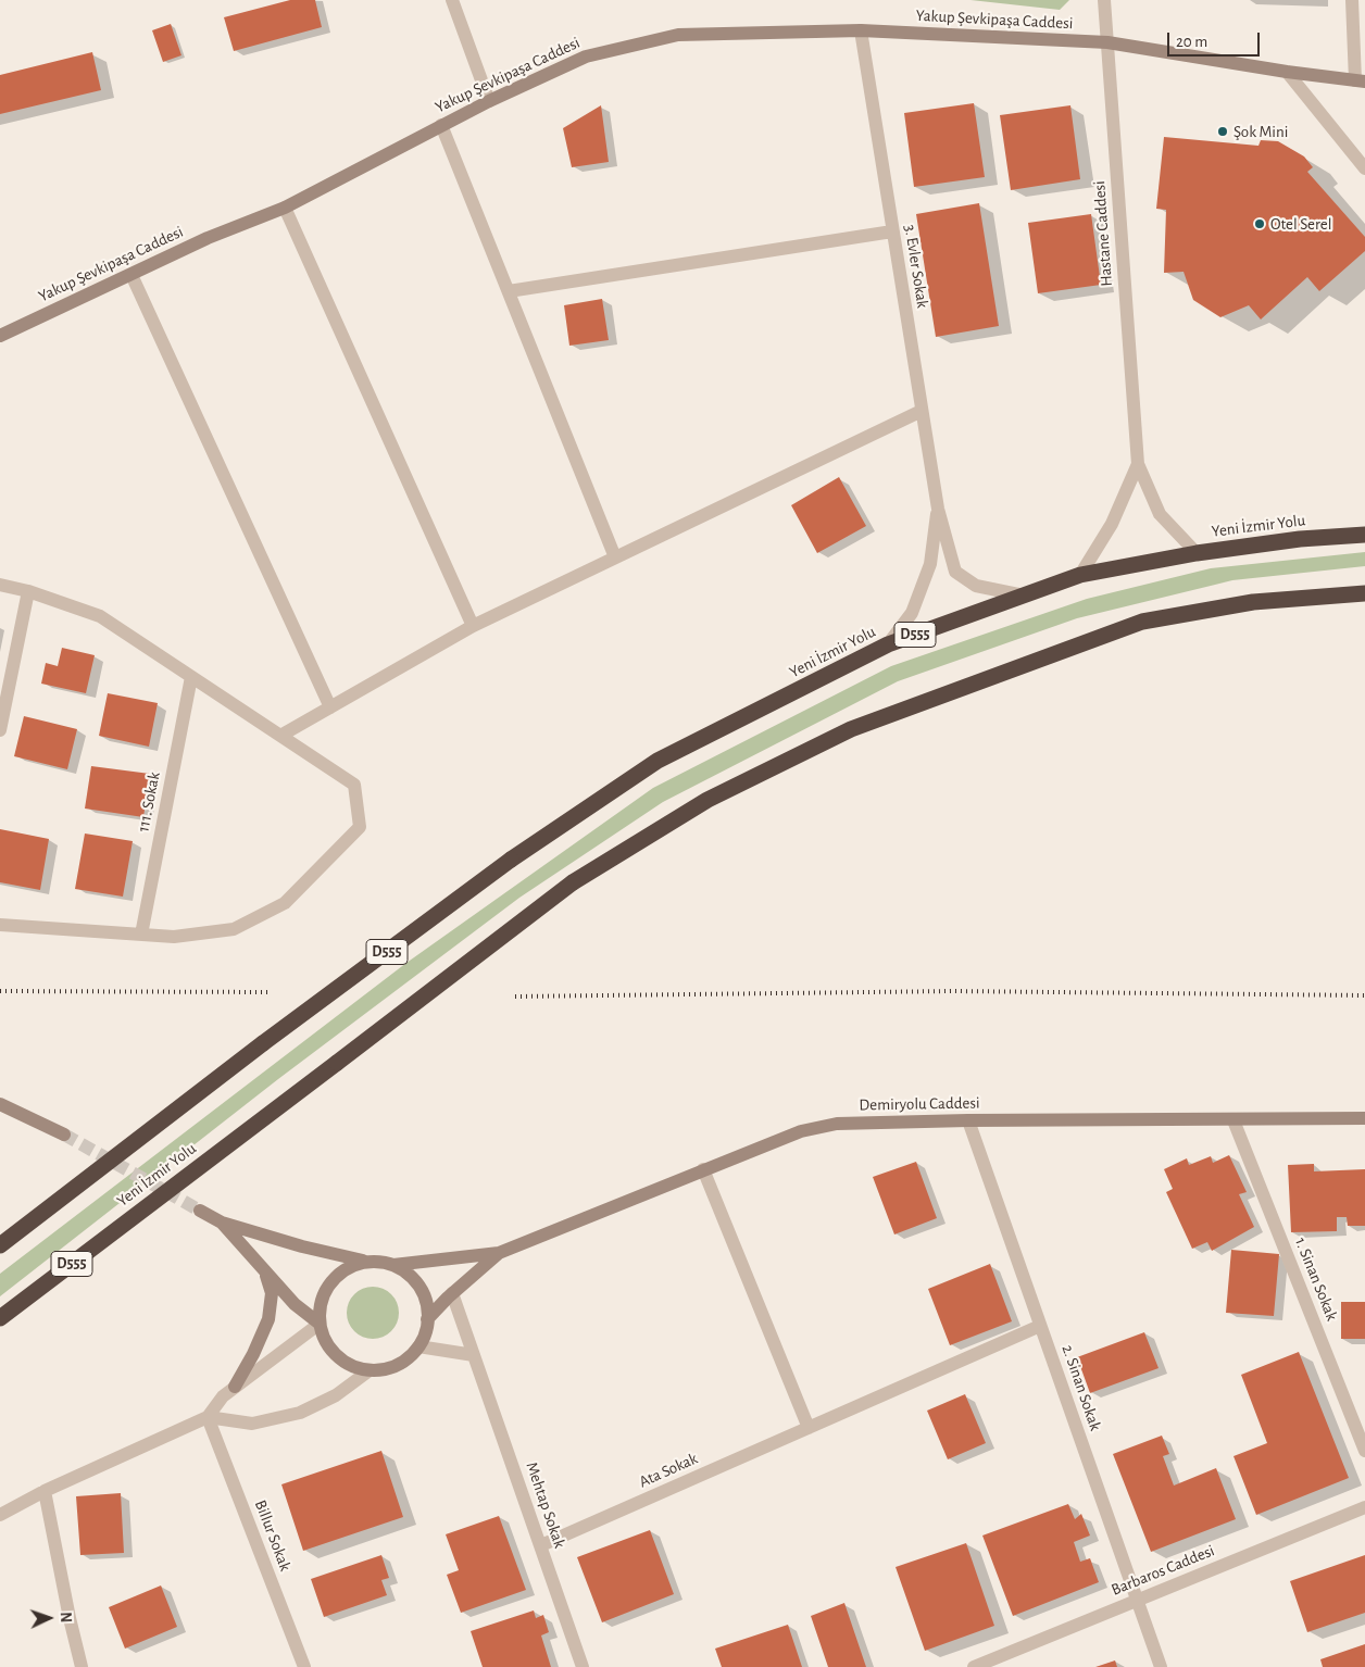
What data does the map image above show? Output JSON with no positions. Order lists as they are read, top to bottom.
{
  "streets": {
    "highway": ["Yeni İzmir Yolu", "D555"],
    "main road": ["Yakup Şevkipaşa Caddesi", "Demiryolu Caddesi"],
    "street": [
      "Hastane Caddesi",
      "3. Evler Sokak",
      "111. Sokak",
      "1. Sinan Sokak",
      "2. Sinan Sokak",
      "Ata Sokak",
      "Mehtap Sokak",
      "Billur Sokak",
      "Barbaros Caddesi"
    ]
  },
  "crossings": [
    ["Yakup Şevkipaşa Caddesi", "Hastane Caddesi"],
    ["Yakup Şevkipaşa Caddesi", "3. Evler Sokak"],
    ["Demiryolu Caddesi", "1. Sinan Sokak"],
    ["Demiryolu Caddesi", "2. Sinan Sokak"],
    ["2. Sinan Sokak", "Ata Sokak"],
    ["2. Sinan Sokak", "Barbaros Caddesi"],
    ["Ata Sokak", "Mehtap Sokak"]
  ],
  "places": ["Şok Mini", "Otel Serel"],
  "scale_bar": "20 m",
  "north": "right"
}
